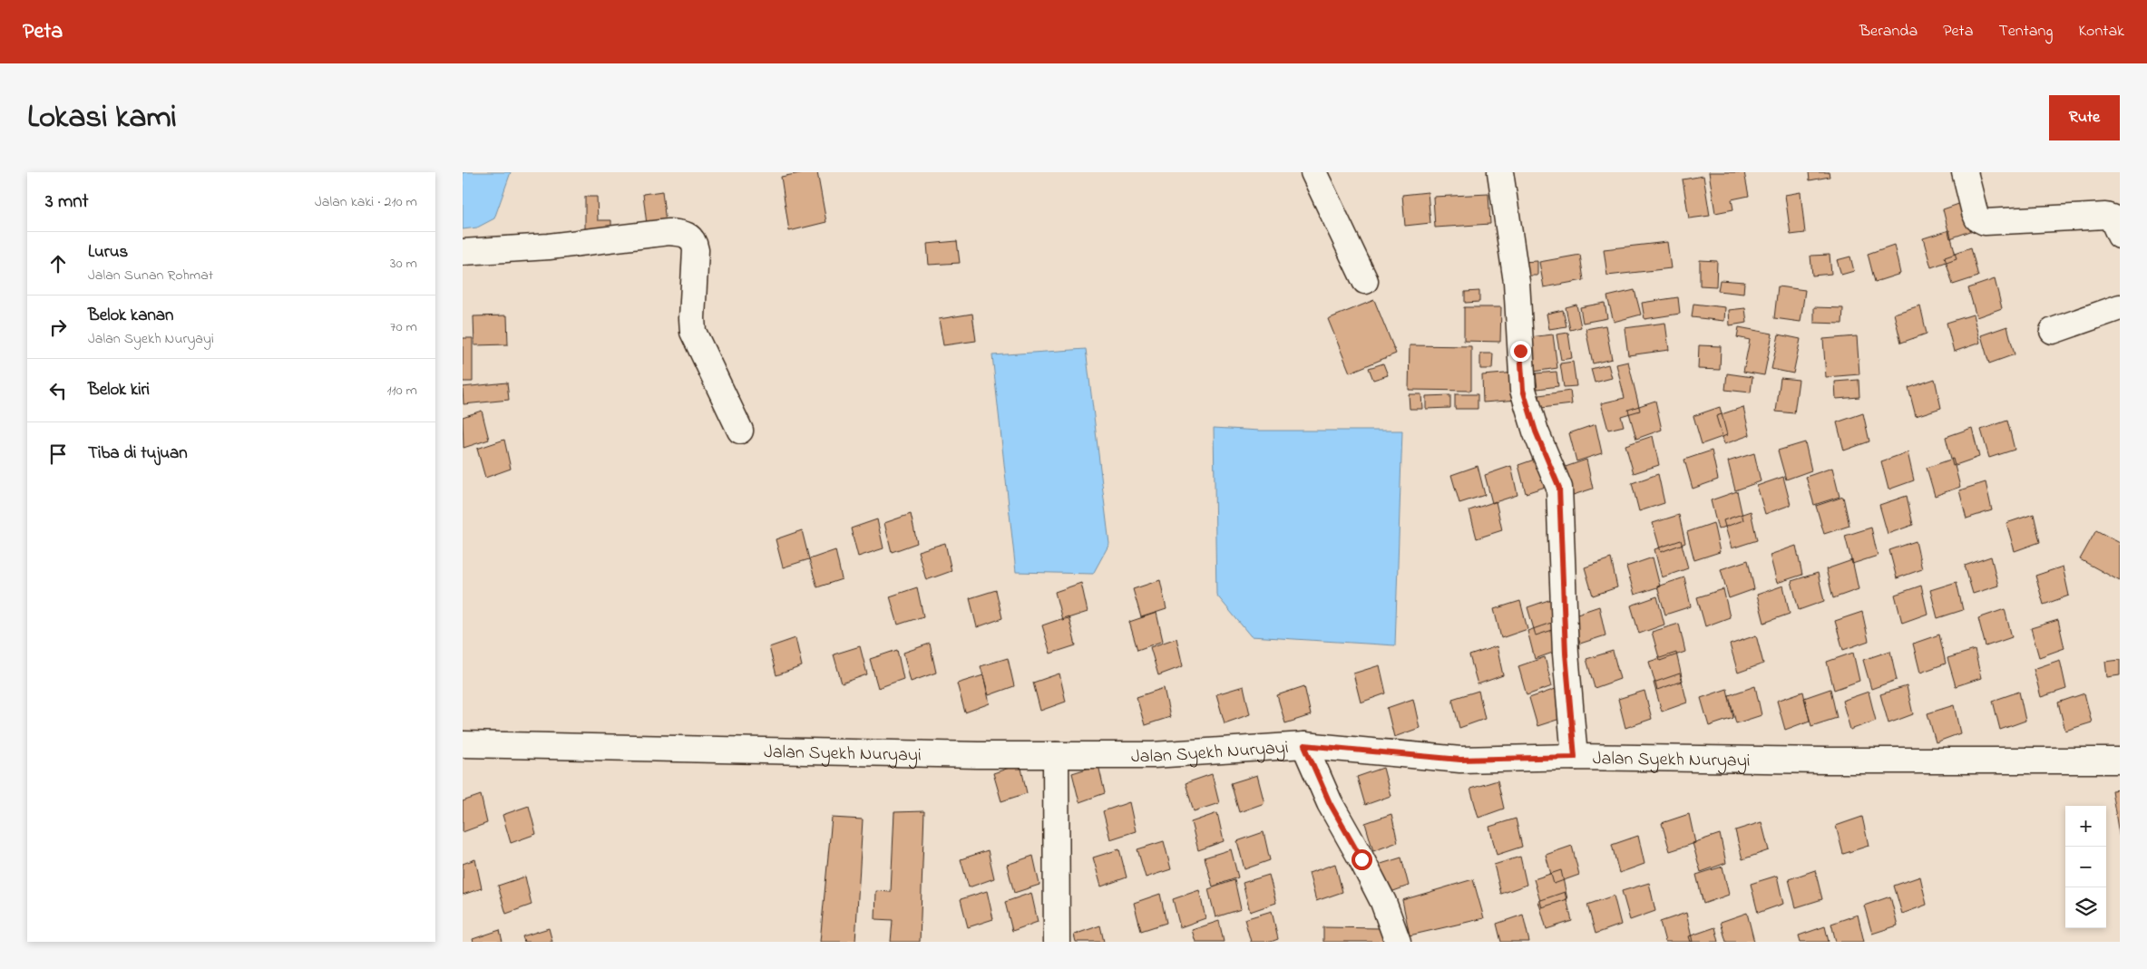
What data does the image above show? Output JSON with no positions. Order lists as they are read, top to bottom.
{
  "streets": {
    "street": ["Jalan Syekh Nuryayi"]
  },
  "page": {
    "header": "Peta",
    "nav": [
      "Beranda",
      "Peta",
      "Tentang",
      "Kontak"
    ],
    "title": "Lokasi kami",
    "buttons": "Rute",
    "heading": ["3 mnt", "Jalan kaki · 210 m"],
    "list": [
      ["Lurus", "Jalan Sunan Rohmat", "30 m"],
      ["Belok kanan", "Jalan Syekh Nuryayi", "70 m"],
      ["Belok kiri", "110 m"],
      "Tiba di tujuan"
    ],
    "map_buttons": ["+", "−"]
  }
}
